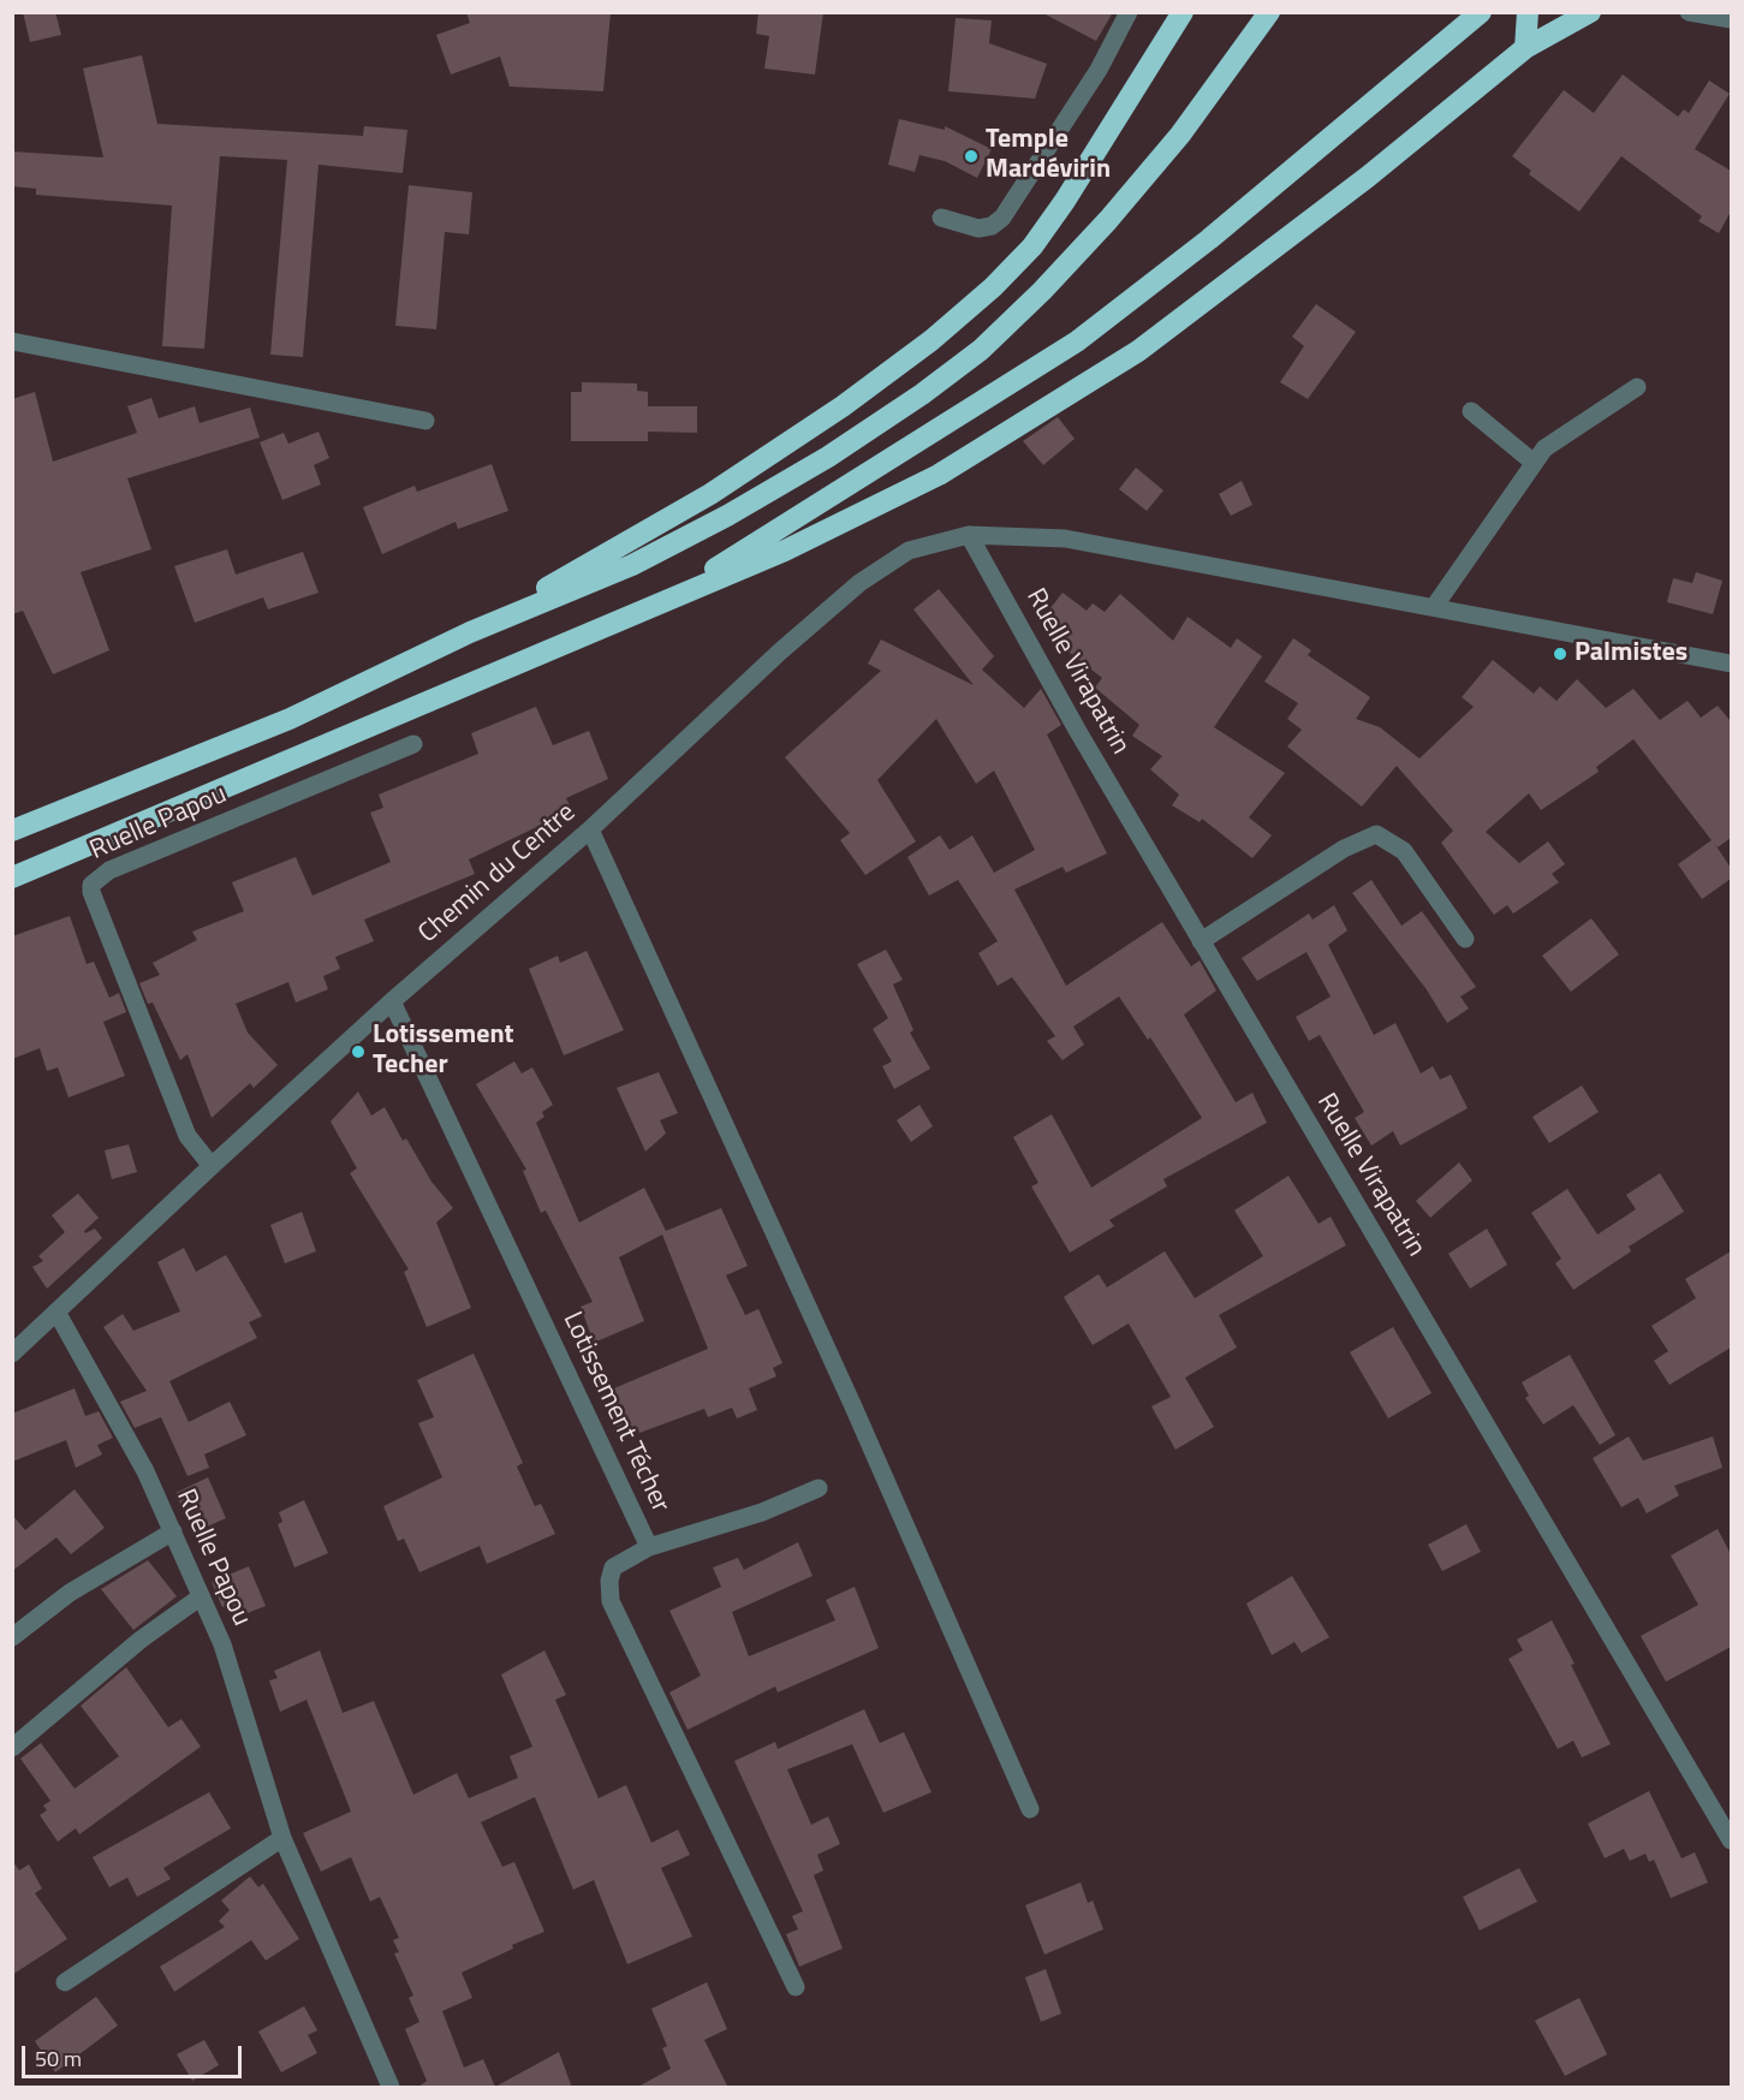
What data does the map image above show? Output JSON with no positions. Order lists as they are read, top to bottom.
{
  "streets": {
    "street": [
      "Ruelle Virapatrin",
      "Ruelle Papou",
      "Chemin du Centre",
      "Lotissement Técher"
    ]
  },
  "crossings": [
    ["Ruelle Virapatrin", "Chemin du Centre"],
    ["Ruelle Papou", "Chemin du Centre"],
    ["Chemin du Centre", "Lotissement Técher"]
  ],
  "places": ["Temple Mardévirin", "Palmistes", "Lotissement Techer"],
  "scale_bar": "50 m"
}
